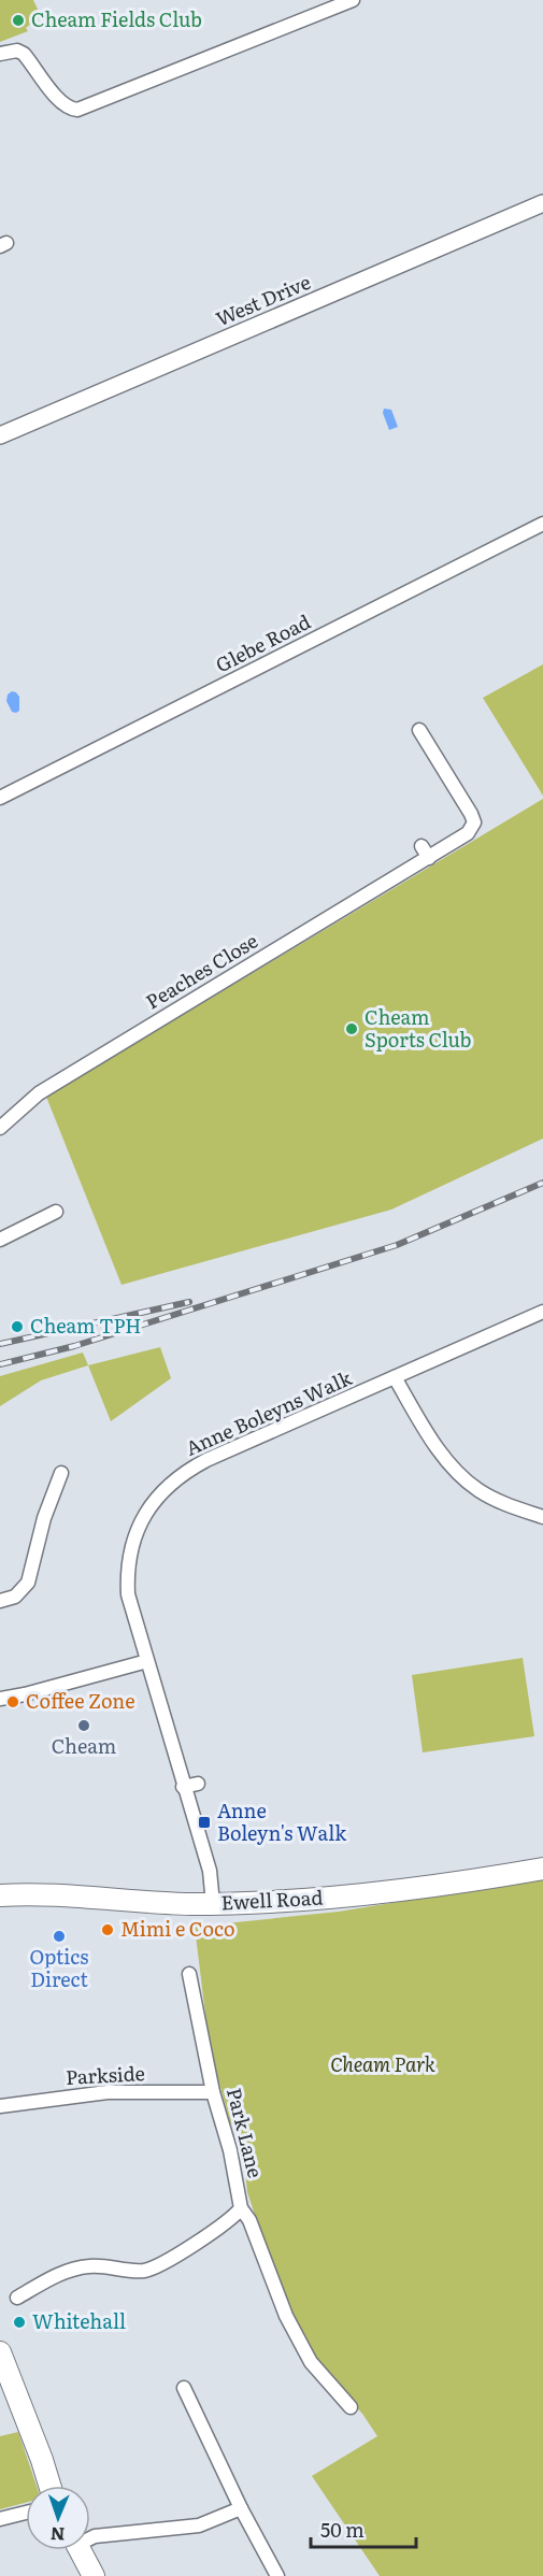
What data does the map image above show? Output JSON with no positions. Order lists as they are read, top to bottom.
{
  "streets": {
    "main road": ["Ewell Road"],
    "street": [
      "West Drive",
      "Glebe Road",
      "Peaches Close",
      "Anne Boleyns Walk",
      "Parkside",
      "Park Lane"
    ]
  },
  "crossings": [
    ["Anne Boleyns Walk", "Ewell Road"],
    ["Parkside", "Park Lane"]
  ],
  "parks": ["Cheam Park"],
  "places": {
    "other": [
      "Cheam Fields Club",
      "Cheam Sports Club",
      "Cheam TPH",
      "Coffee Zone",
      "Cheam",
      "Mimi e Coco",
      "Optics Direct",
      "Whitehall"
    ],
    "transit": ["Anne Boleyn's Walk"]
  },
  "scale_bar": "50 m",
  "north": "bottom"
}
